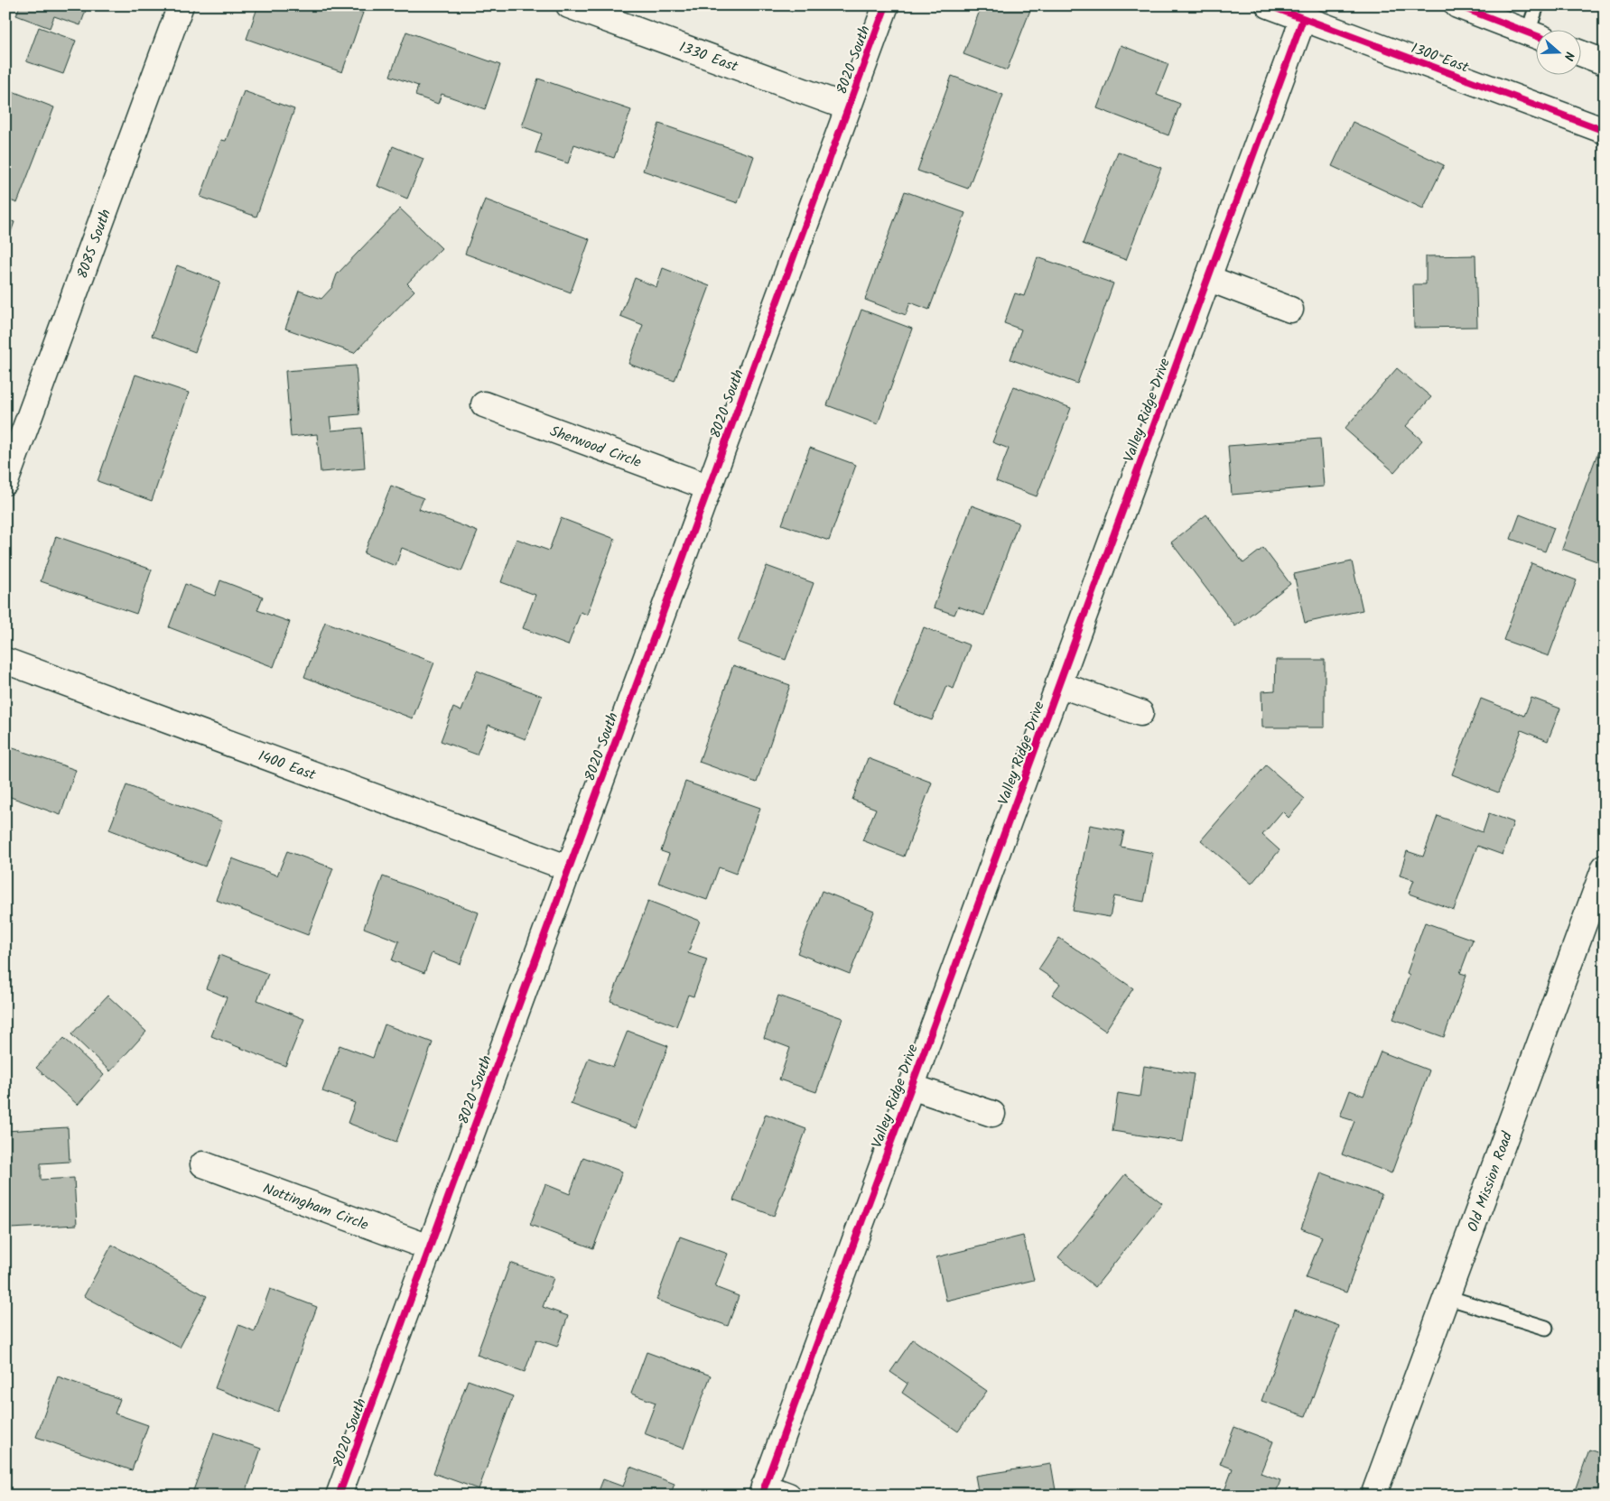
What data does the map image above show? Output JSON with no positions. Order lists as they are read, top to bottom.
{
  "streets": {
    "street": [
      "1330 East",
      "1300 East",
      "8020 South",
      "8085 South",
      "Valley Ridge Drive",
      "Sherwood Circle",
      "1400 East",
      "Old Mission Road",
      "Nottingham Circle"
    ]
  },
  "crossings": [
    ["1330 East", "8020 South"],
    ["1300 East", "Valley Ridge Drive"],
    ["8020 South", "Sherwood Circle"],
    ["8020 South", "1400 East"],
    ["8020 South", "Nottingham Circle"]
  ],
  "north": "right"
}
